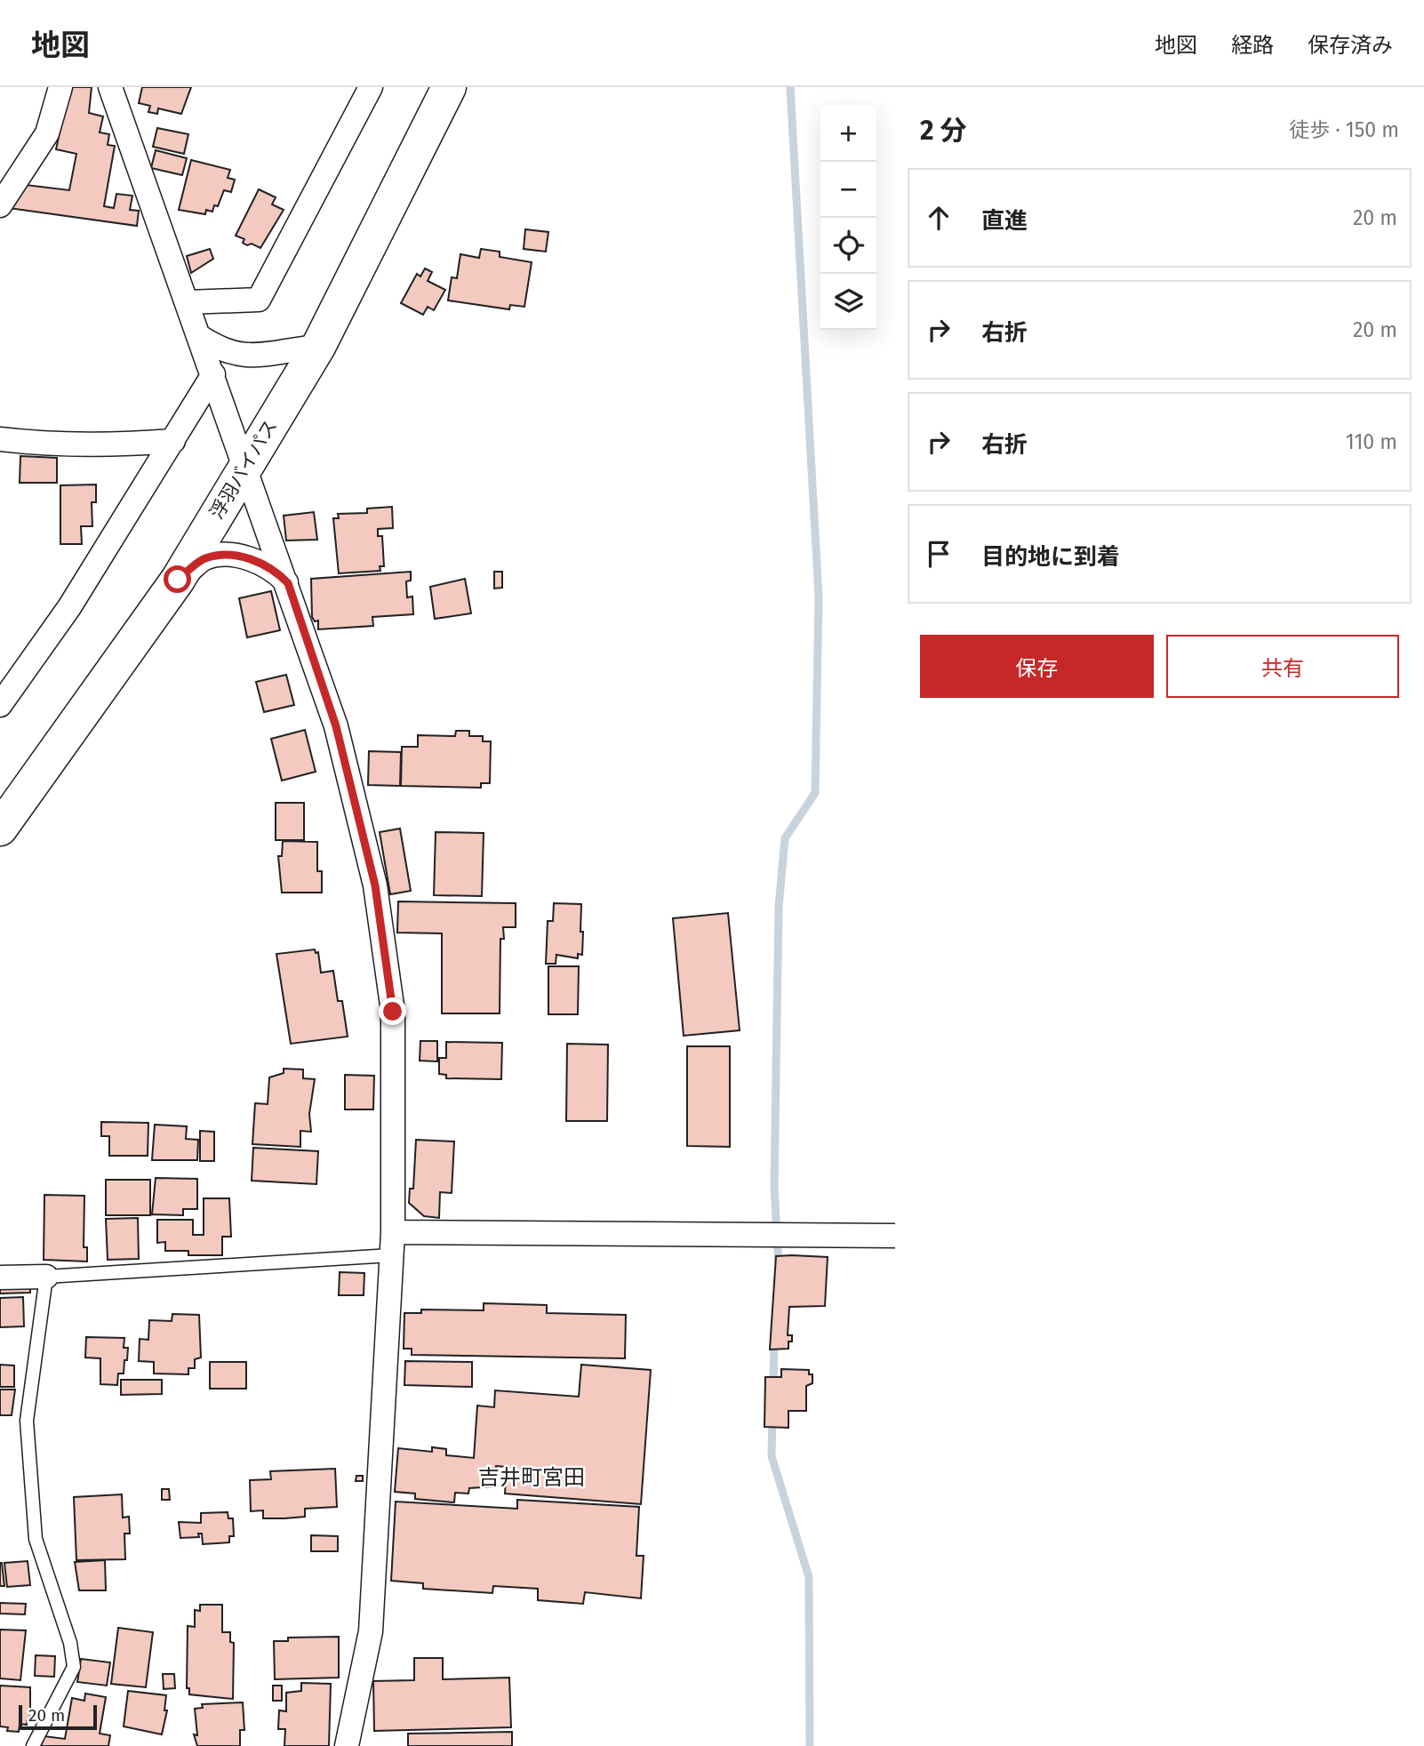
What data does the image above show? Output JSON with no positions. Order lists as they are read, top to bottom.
{
  "streets": {
    "highway": ["浮羽バイパス"]
  },
  "districts": ["吉井町宮田"],
  "scale_bar": "20 m",
  "page": {
    "header": "地図",
    "nav": ["地図", "経路", "保存済み"],
    "heading": ["2 分", "徒歩 · 150 m"],
    "map_buttons": ["+", "−"],
    "list": [
      ["直進", "20 m"],
      ["右折", "20 m"],
      ["右折", "110 m"],
      "目的地に到着"
    ],
    "buttons": ["保存", "共有"],
    "scale": "20 m"
  }
}
